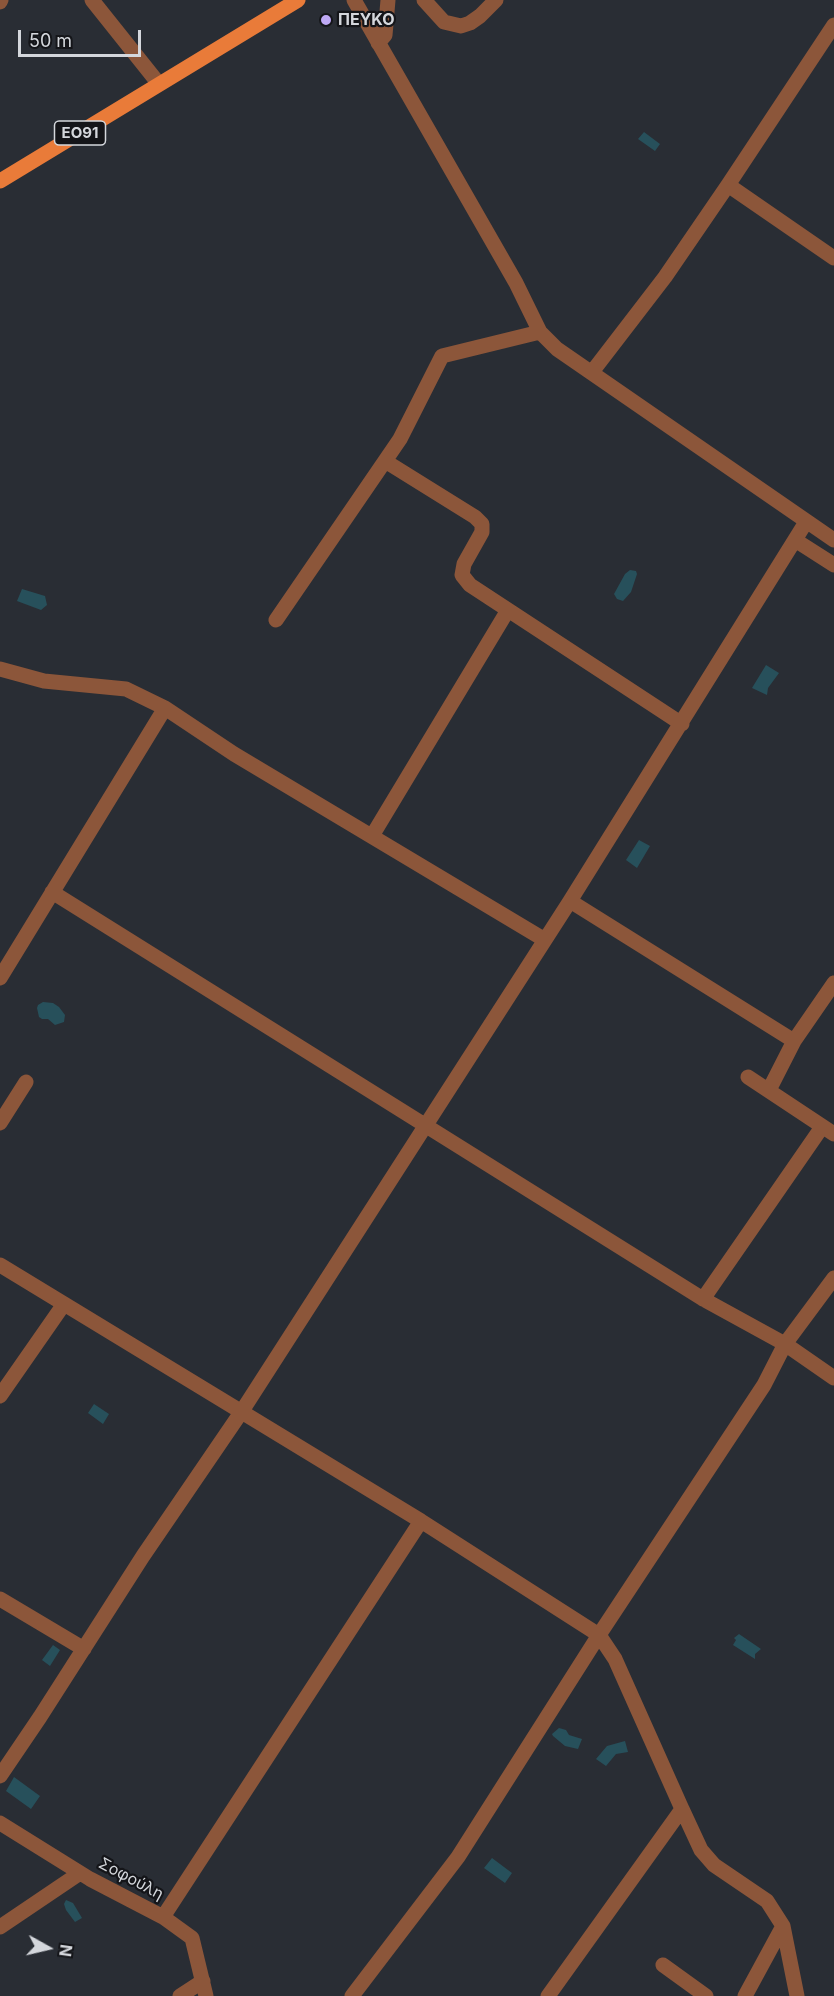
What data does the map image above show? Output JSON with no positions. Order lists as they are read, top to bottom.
{
  "streets": {
    "main road": ["ΕΟ91"],
    "street": ["Σοφούλη"]
  },
  "places": ["ΠΕΥΚΟ"],
  "scale_bar": "50 m",
  "north": "right"
}
